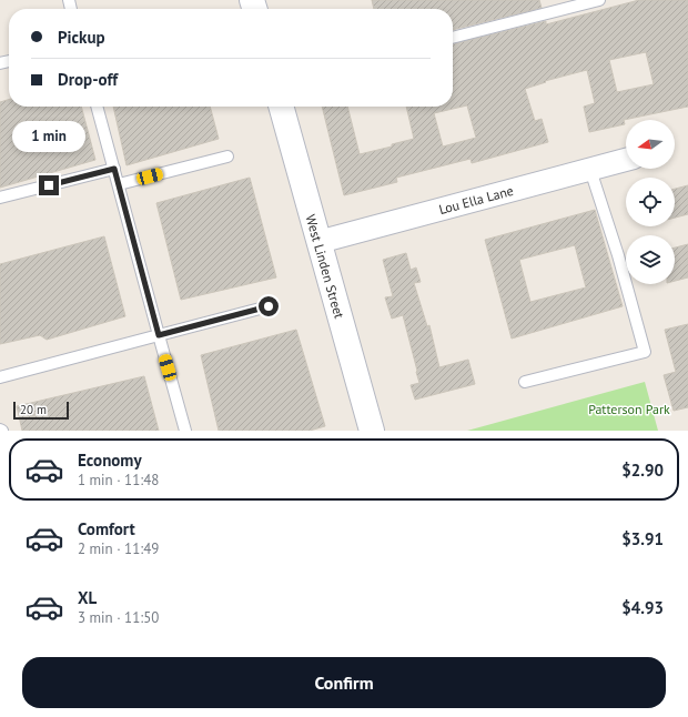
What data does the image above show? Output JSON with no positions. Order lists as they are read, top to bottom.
{
  "streets": {
    "street": ["Lou Ella Lane", "West Linden Street"]
  },
  "crossings": [
    ["Lou Ella Lane", "West Linden Street"]
  ],
  "parks": ["Patterson Park"],
  "scale_bar": "20 m",
  "north": "left",
  "page": {
    "banner": ["Pickup", "Drop-off"],
    "bubble": "1 min",
    "scale": "20 m",
    "list": [
      {
        "name": "Economy",
        "note": "1 min · 11:48",
        "value": "$2.90"
      },
      {
        "name": "Comfort",
        "note": "2 min · 11:49",
        "value": "$3.91"
      },
      {
        "name": "XL",
        "note": "3 min · 11:50",
        "value": "$4.93"
      }
    ],
    "buttons": "Confirm"
  }
}
